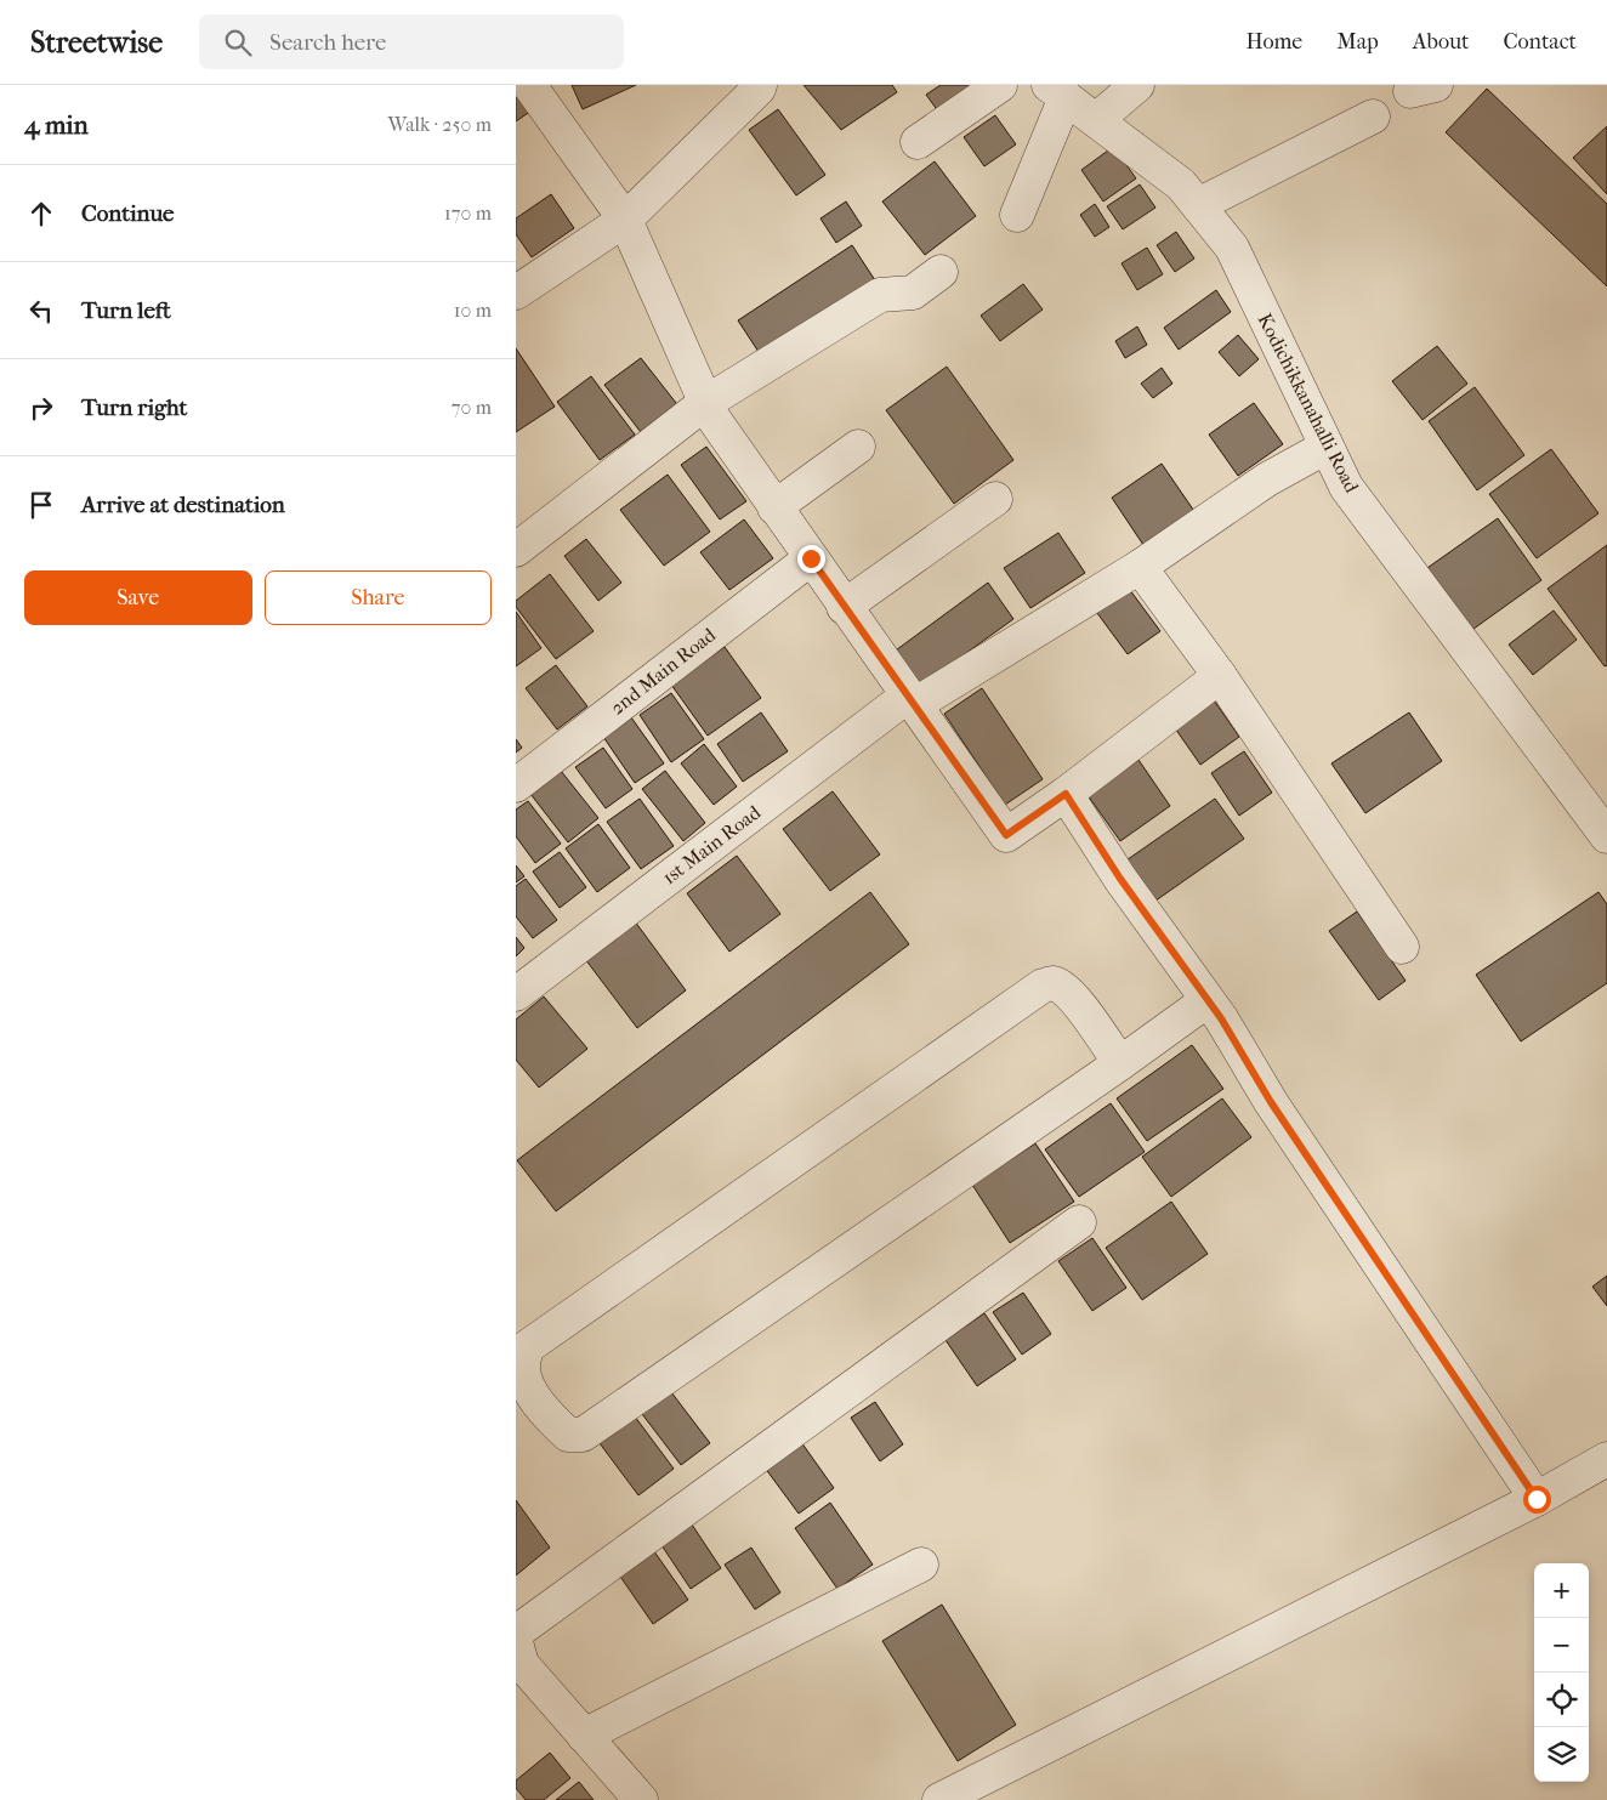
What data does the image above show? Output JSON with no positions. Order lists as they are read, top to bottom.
{
  "streets": {
    "street": ["Kodichikkanahalli Road", "2nd Main Road", "1st Main Road"]
  },
  "crossings": [
    ["Kodichikkanahalli Road", "1st Main Road"]
  ],
  "page": {
    "header": "Streetwise",
    "search": "Search here",
    "nav": [
      "Home",
      "Map",
      "About",
      "Contact"
    ],
    "heading": ["4 min", "Walk · 250 m"],
    "list": [
      ["Continue", "170 m"],
      ["Turn left", "10 m"],
      ["Turn right", "70 m"],
      "Arrive at destination"
    ],
    "buttons": ["Save", "Share"],
    "map_buttons": ["+", "−"]
  }
}
